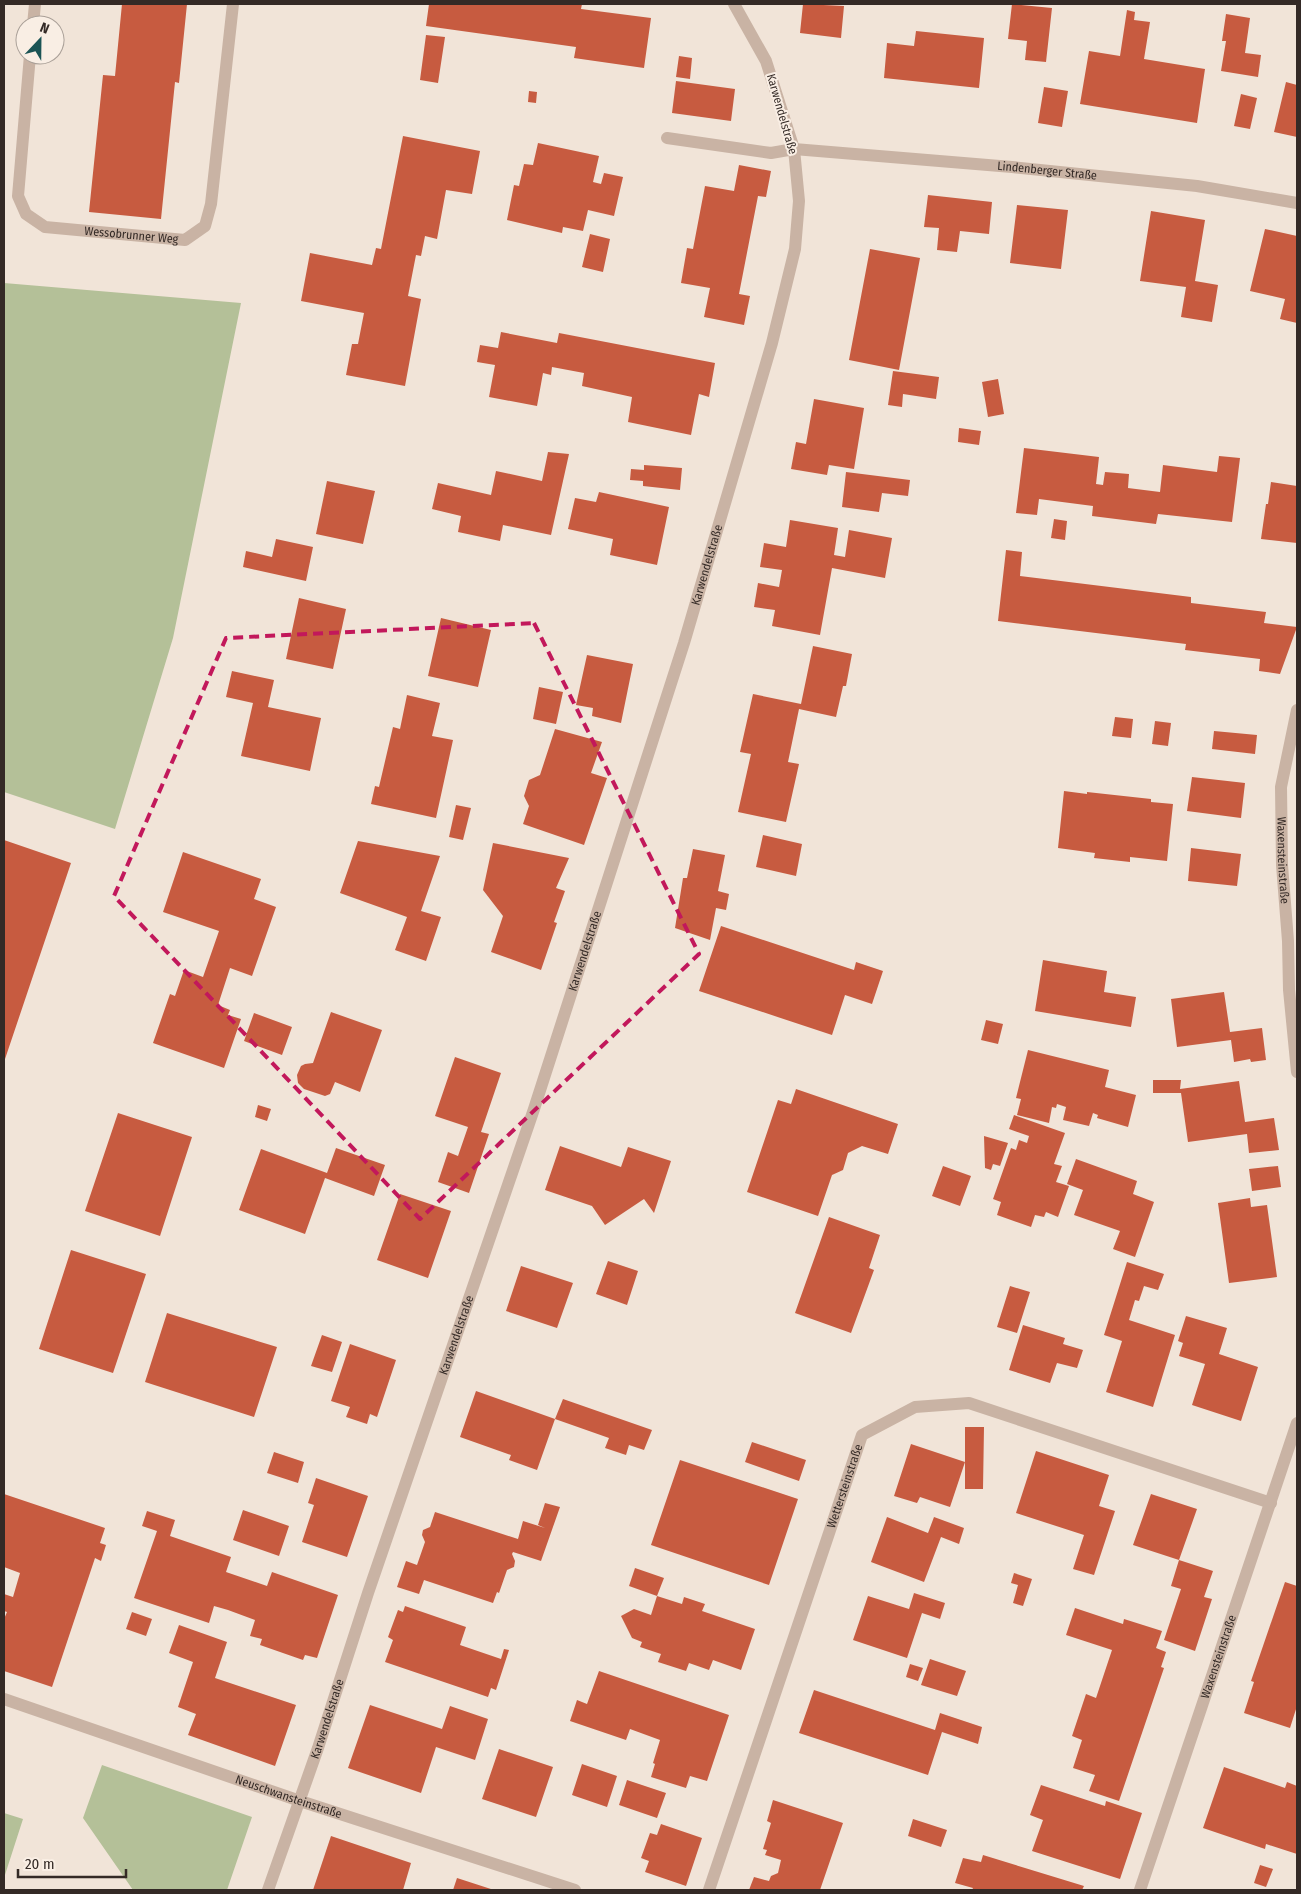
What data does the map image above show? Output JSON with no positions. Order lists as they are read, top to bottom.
{
  "streets": {
    "street": [
      "Karwendelstraße",
      "Lindenberger Straße",
      "Wessobrunner Weg",
      "Waxensteinstraße",
      "Wettersteinstraße",
      "Neuschwansteinstraße"
    ]
  },
  "crossings": [
    ["Karwendelstraße", "Lindenberger Straße"],
    ["Karwendelstraße", "Neuschwansteinstraße"],
    ["Waxensteinstraße", "Wettersteinstraße"]
  ],
  "scale_bar": "20 m",
  "north": "top"
}
